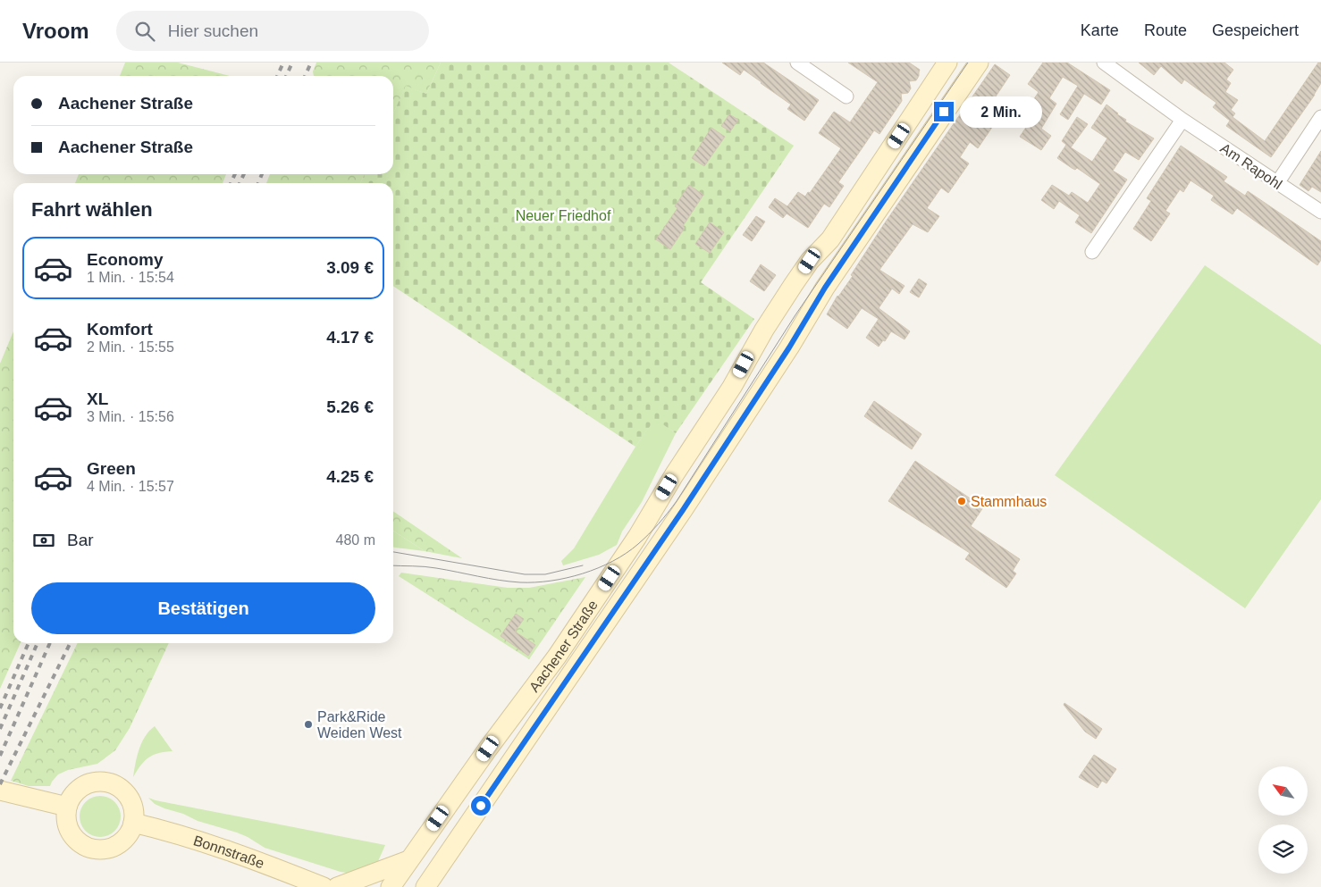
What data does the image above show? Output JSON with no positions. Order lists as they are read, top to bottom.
{
  "streets": {
    "main road": ["Aachener Straße", "Bonnstraße"],
    "street": ["Am Rapohl"]
  },
  "parks": ["Neuer Friedhof"],
  "places": ["Stammhaus", "Park&Ride Weiden West"],
  "north": "top left",
  "page": {
    "header": "Vroom",
    "search": "Hier suchen",
    "nav": ["Karte", "Route", "Gespeichert"],
    "banner": ["Aachener Straße", "Aachener Straße"],
    "bubble": "2 Min.",
    "heading": "Fahrt wählen",
    "list": [
      {
        "name": "Economy",
        "note": "1 Min. · 15:54",
        "value": "3.09 €"
      },
      {
        "name": "Komfort",
        "note": "2 Min. · 15:55",
        "value": "4.17 €"
      },
      {
        "name": "XL",
        "note": "3 Min. · 15:56",
        "value": "5.26 €"
      },
      {
        "name": "Green",
        "note": "4 Min. · 15:57",
        "value": "4.25 €"
      }
    ],
    "pay": ["Bar", "480 m"],
    "buttons": "Bestätigen"
  }
}
